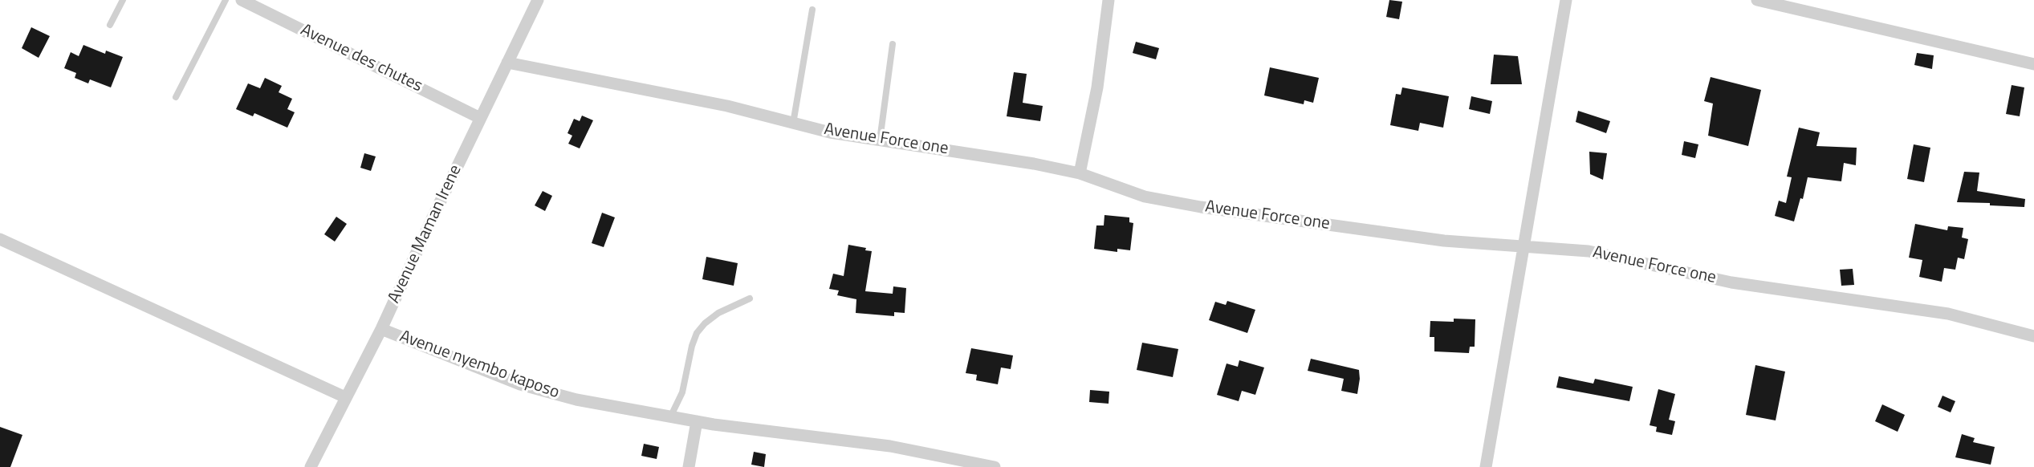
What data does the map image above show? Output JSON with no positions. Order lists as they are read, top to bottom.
{
  "streets": {
    "street": [
      "Avenue des chutes",
      "Avenue Force one",
      "Avenue Maman Irene",
      "Avenue nyembo kaposo"
    ]
  },
  "crossings": [
    ["Avenue des chutes", "Avenue Maman Irene"],
    ["Avenue Force one", "Avenue Maman Irene"],
    ["Avenue Maman Irene", "Avenue nyembo kaposo"]
  ]
}
